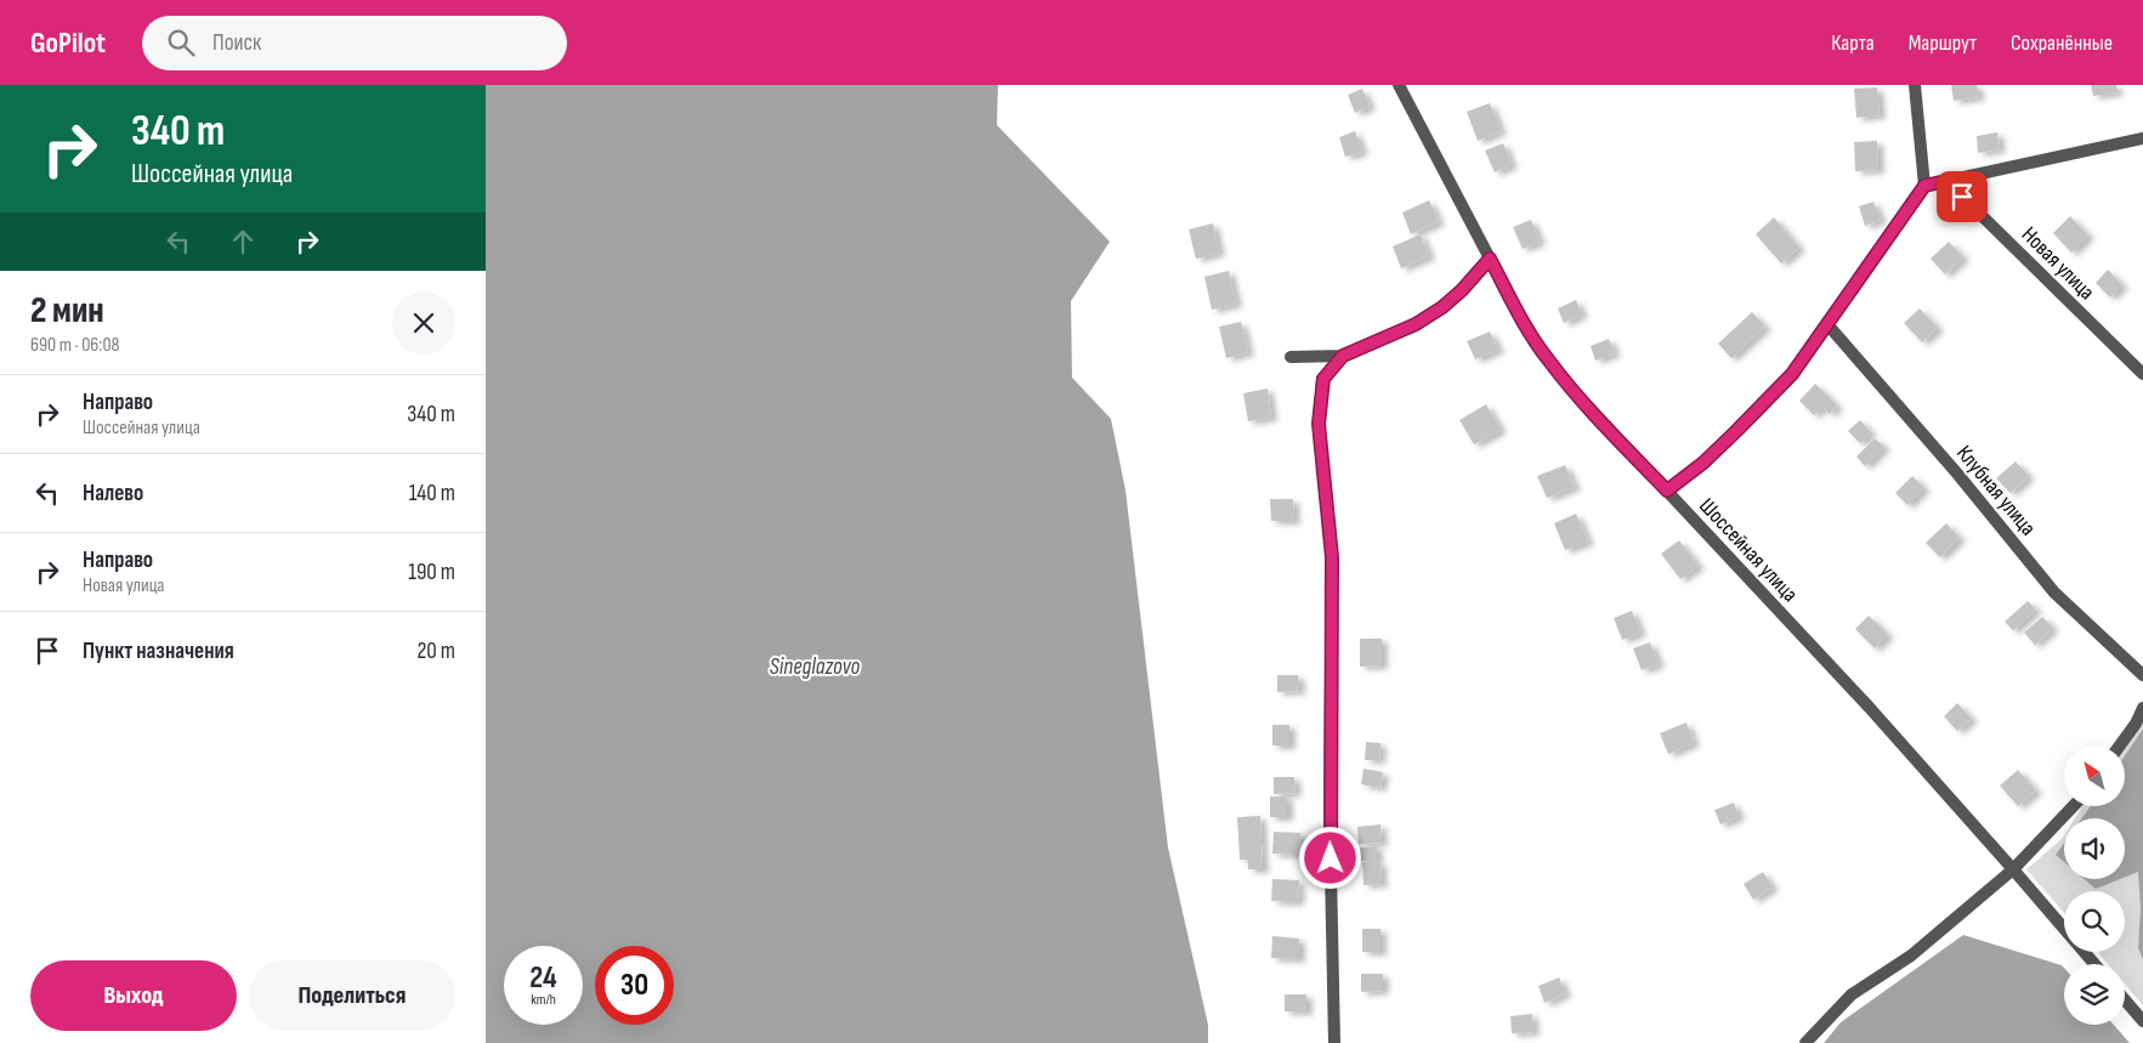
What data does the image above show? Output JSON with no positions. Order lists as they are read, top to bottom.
{
  "streets": {
    "street": ["Новая улица", "Клубная улица", "Шоссейная улица"]
  },
  "water": ["Sineglazovo"],
  "north": "top left",
  "page": {
    "header": "GoPilot",
    "search": "Поиск",
    "nav": ["Карта", "Маршрут", "Сохранённые"],
    "turn": ["340 m", "Шоссейная улица"],
    "heading": ["2 мин", "690 m · 06:08"],
    "list": [
      {
        "name": "Направо",
        "note": "Шоссейная улица",
        "value": "340 m"
      },
      {
        "name": "Налево",
        "value": "140 m"
      },
      {
        "name": "Направо",
        "note": "Новая улица",
        "value": "190 m"
      },
      {
        "name": "Пункт назначения",
        "value": "20 m"
      }
    ],
    "speed": "24 km/h",
    "limit": "30",
    "buttons": ["Выход", "Поделиться"]
  }
}
